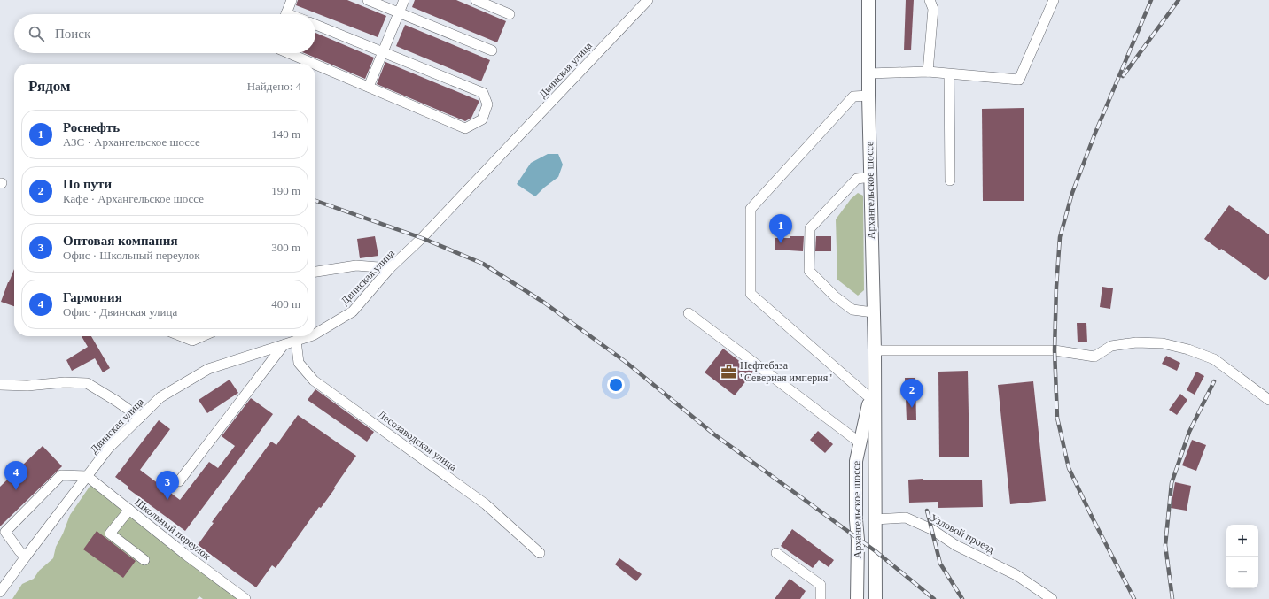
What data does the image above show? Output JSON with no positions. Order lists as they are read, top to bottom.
{
  "streets": {
    "main road": ["Архангельское шоссе"],
    "street": [
      "Двинская улица",
      "Лесозаводская улица",
      "Школьный переулок",
      "Узловой проезд"
    ]
  },
  "crossings": [
    ["Двинская улица", "Лесозаводская улица"],
    ["Двинская улица", "Школьный переулок"],
    ["Архангельское шоссе", "Узловой проезд"]
  ],
  "places": {
    "office": ["Нефтебаза \"Северная империя\""]
  },
  "page": {
    "search": "Поиск",
    "heading": ["Рядом", "Найдено: 4"],
    "list": [
      {
        "mark": "1",
        "name": "Роснефть",
        "note": "АЗС · Архангельское шоссе",
        "value": "140 m"
      },
      {
        "mark": "2",
        "name": "По пути",
        "note": "Кафе · Архангельское шоссе",
        "value": "190 m"
      },
      {
        "mark": "3",
        "name": "Оптовая компания",
        "note": "Офис · Школьный переулок",
        "value": "300 m"
      },
      {
        "mark": "4",
        "name": "Гармония",
        "note": "Офис · Двинская улица",
        "value": "400 m"
      }
    ],
    "pins": [
      "1",
      "2",
      "4",
      "3"
    ],
    "map_buttons": ["+", "−"]
  }
}
